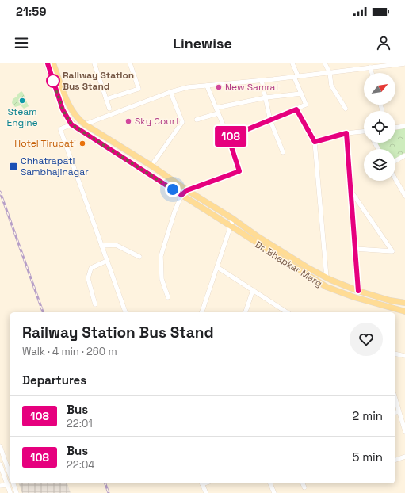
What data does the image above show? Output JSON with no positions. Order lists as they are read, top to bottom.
{
  "streets": {
    "main road": ["Dr. Bhapkar Marg"]
  },
  "places": {
    "other": [
      "Railway Station Bus Stand",
      "New Samrat",
      "Steam Engine",
      "Sky Court",
      "Hotel Tirupati"
    ],
    "transit": ["Chhatrapati Sambhajinagar"]
  },
  "lines": ["bus line 108"],
  "north": "top right",
  "page": {
    "status": "21:59",
    "header": "Linewise",
    "on_map": "108",
    "heading": [
      ["Railway Station Bus Stand", "Walk · 4 min · 260 m"],
      "Departures"
    ],
    "list": [
      {
        "mark": "108",
        "name": "Bus",
        "note": "22:01",
        "value": "2 min"
      },
      {
        "mark": "108",
        "name": "Bus",
        "note": "22:04",
        "value": "5 min"
      }
    ]
  }
}
